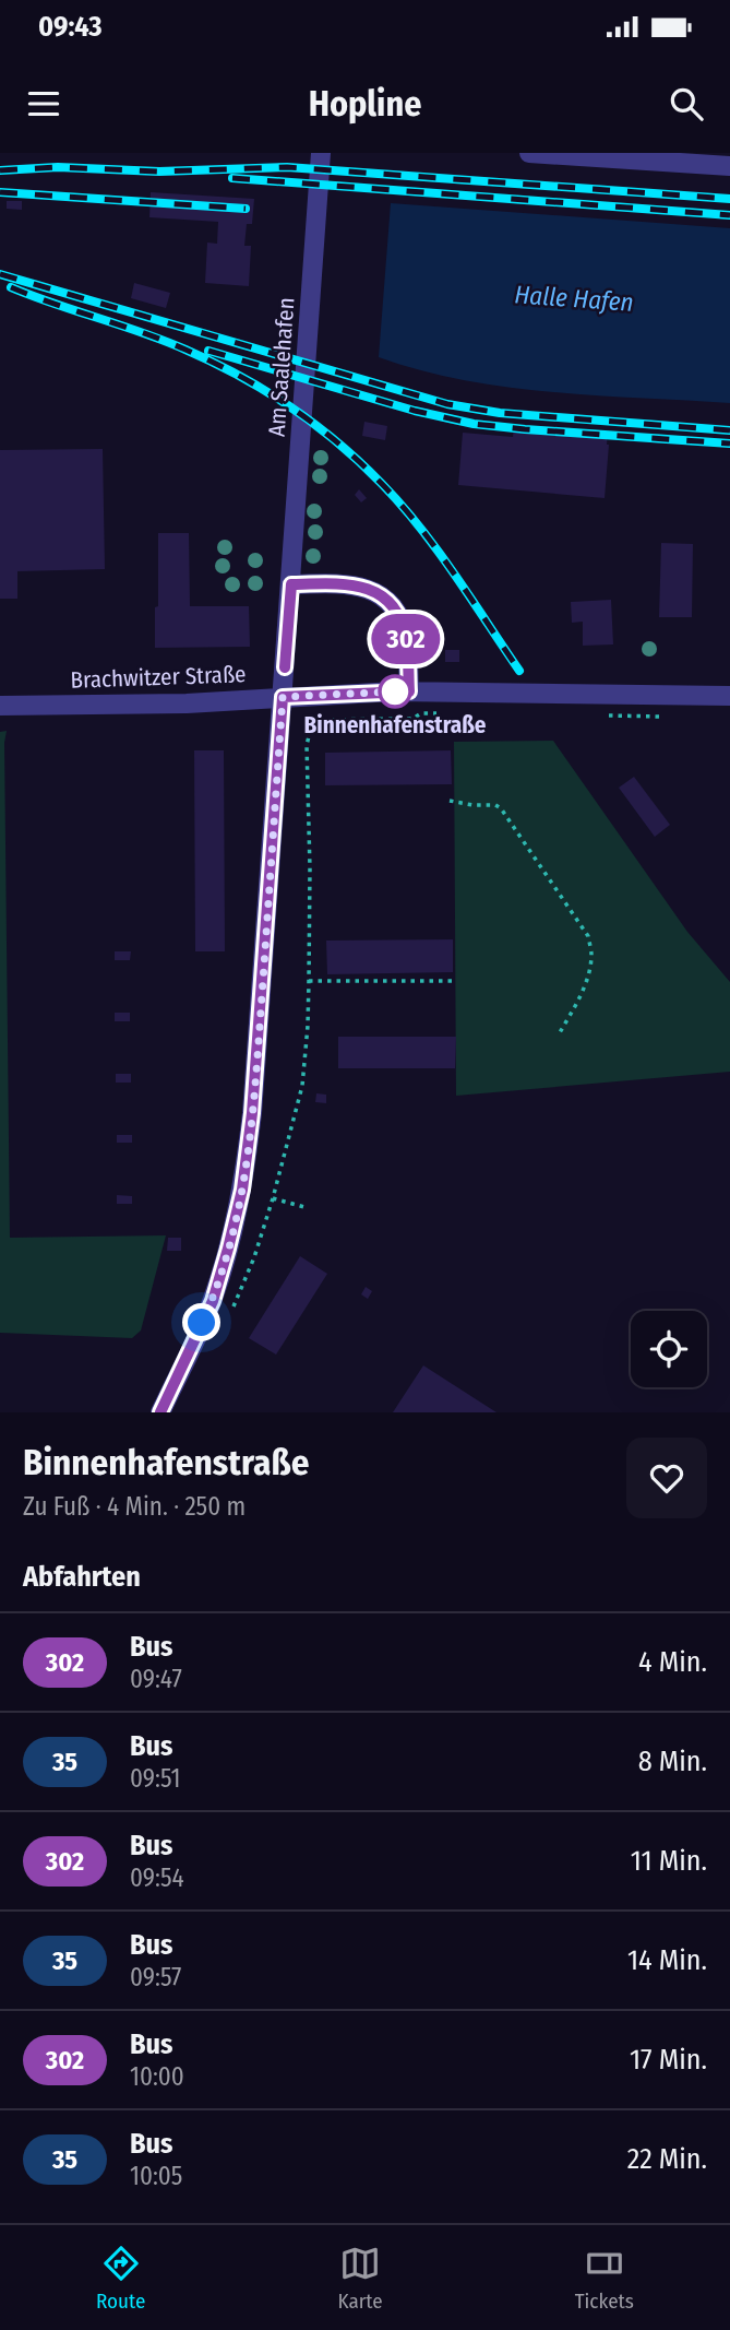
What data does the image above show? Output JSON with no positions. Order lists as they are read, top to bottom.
{
  "streets": {
    "street": ["Am Saalehafen", "Brachwitzer Straße"]
  },
  "water": ["Halle Hafen"],
  "places": ["Binnenhafenstraße"],
  "lines": ["bus line 302"],
  "page": {
    "status": "09:43",
    "header": "Hopline",
    "on_map": "302",
    "heading": [
      ["Binnenhafenstraße", "Zu Fuß · 4 Min. · 250 m"],
      "Abfahrten"
    ],
    "list": [
      {
        "mark": "302",
        "name": "Bus",
        "note": "09:47",
        "value": "4 Min."
      },
      {
        "mark": "35",
        "name": "Bus",
        "note": "09:51",
        "value": "8 Min."
      },
      {
        "mark": "302",
        "name": "Bus",
        "note": "09:54",
        "value": "11 Min."
      },
      {
        "mark": "35",
        "name": "Bus",
        "note": "09:57",
        "value": "14 Min."
      },
      {
        "mark": "302",
        "name": "Bus",
        "note": "10:00",
        "value": "17 Min."
      },
      {
        "mark": "35",
        "name": "Bus",
        "note": "10:05",
        "value": "22 Min."
      }
    ],
    "tabs": ["Route", "Karte", "Tickets"]
  }
}
